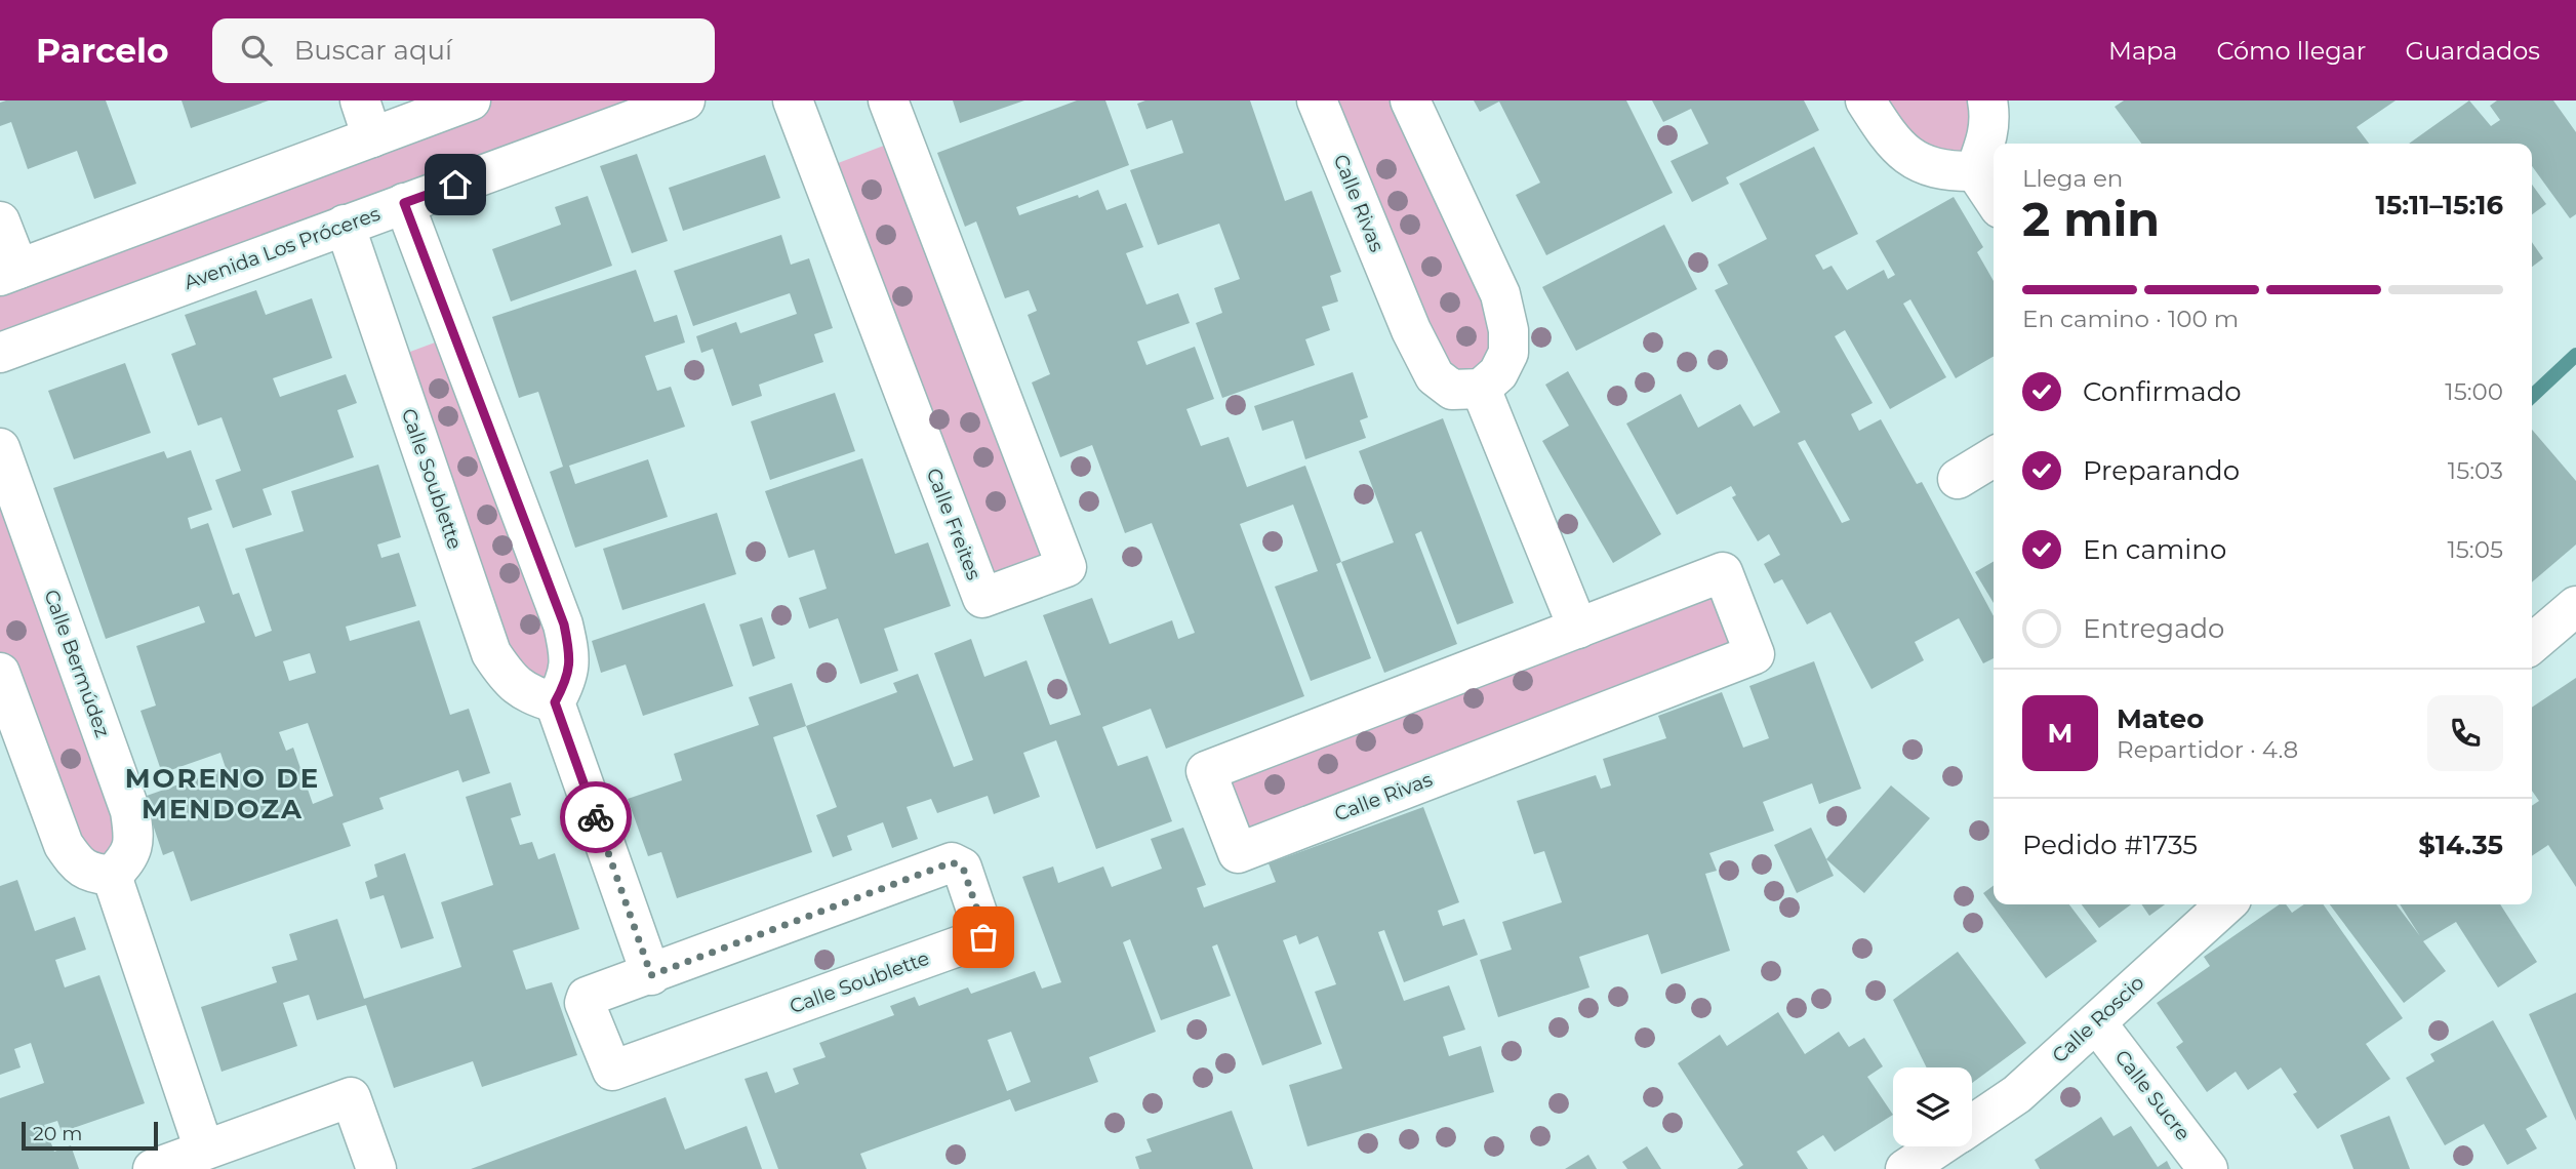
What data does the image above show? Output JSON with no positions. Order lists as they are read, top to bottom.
{
  "streets": {
    "street": [
      "Calle Rivas",
      "Avenida Los Próceres",
      "Calle Soublette",
      "Calle Freites",
      "Calle Bermúdez",
      "Calle Roscio",
      "Calle Sucre"
    ]
  },
  "crossings": [
    ["Avenida Los Próceres", "Calle Soublette"],
    ["Calle Roscio", "Calle Sucre"]
  ],
  "districts": ["MORENO DE MENDOZA"],
  "scale_bar": "20 m",
  "page": {
    "header": "Parcelo",
    "search": "Buscar aquí",
    "nav": ["Mapa", "Cómo llegar", "Guardados"],
    "heading": ["2 min", "Llega en", "15:11–15:16"],
    "panel": [
      "Mateo",
      "Repartidor · 4.8",
      "Pedido #1735",
      "$14.35"
    ],
    "bar": "En camino · 100 m",
    "list": [
      ["Confirmado", "15:00"],
      ["Preparando", "15:03"],
      ["En camino", "15:05"],
      "Entregado"
    ],
    "round": "M",
    "scale": "20 m"
  }
}
